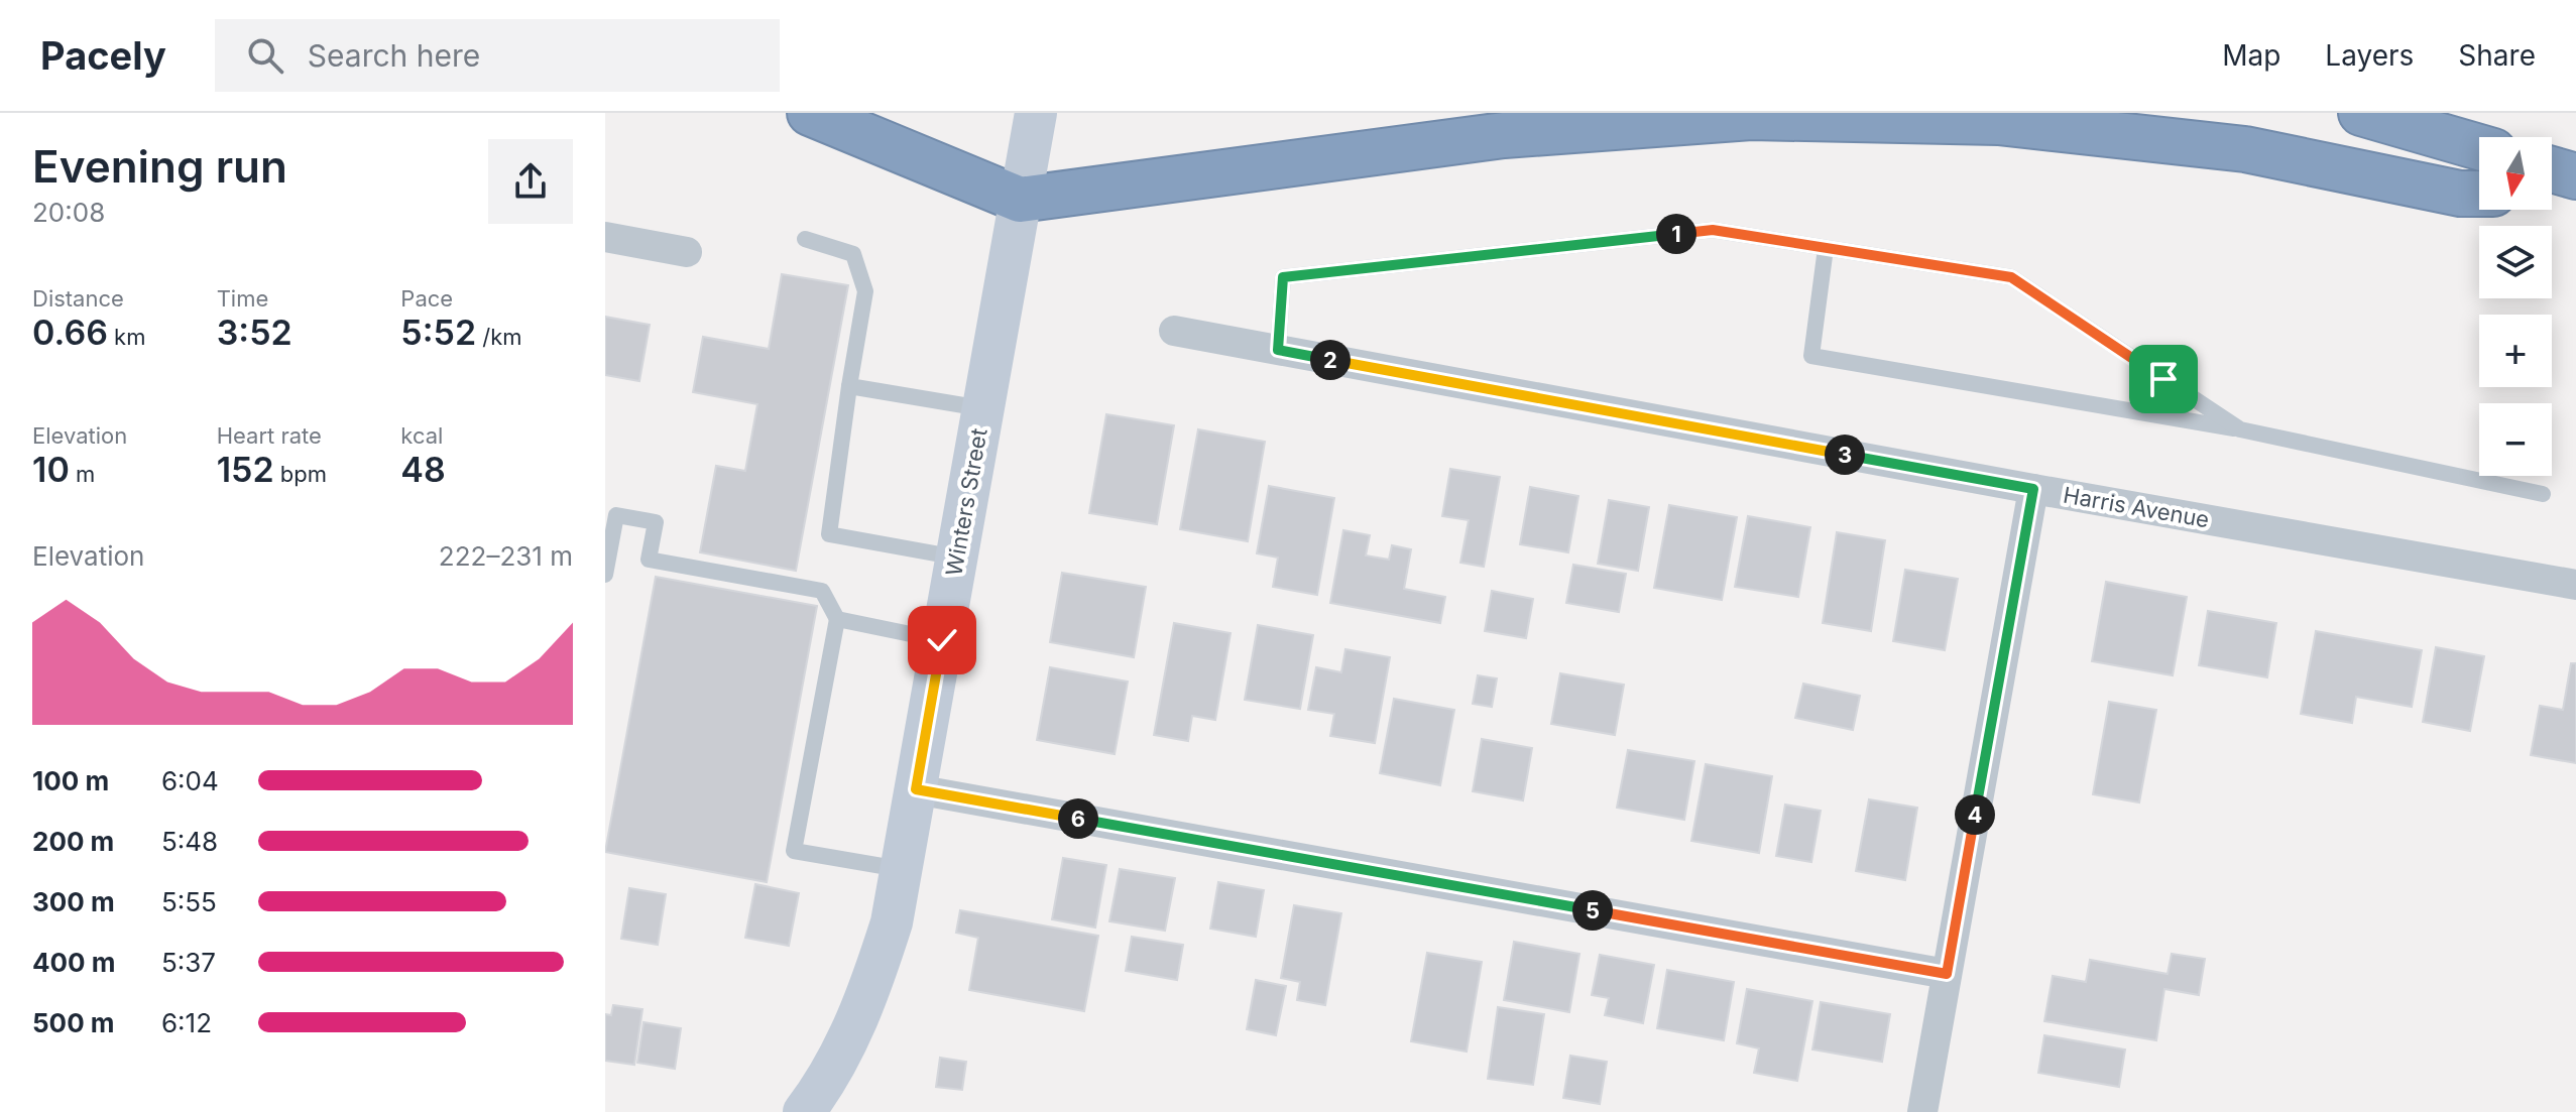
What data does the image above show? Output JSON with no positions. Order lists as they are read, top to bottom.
{
  "streets": {
    "main road": ["Winters Street"],
    "street": ["Harris Avenue"]
  },
  "north": "bottom",
  "page": {
    "header": "Pacely",
    "search": "Search here",
    "nav": ["Map", "Layers", "Share"],
    "heading": ["Evening run", "20:08"],
    "map_buttons": ["+", "−"],
    "pins": [
      "1",
      "2",
      "3",
      "4",
      "6",
      "5"
    ],
    "stats": [
      ["Distance", "0.66 km"],
      ["Time", "3:52"],
      ["Pace", "5:52 /km"],
      ["Elevation", "10 m"],
      ["Heart rate", "152 bpm"],
      ["kcal", "48"]
    ],
    "chart": ["Elevation", "222–231 m"],
    "list": [
      {
        "name": "100 m",
        "note": "6:04"
      },
      {
        "name": "200 m",
        "note": "5:48"
      },
      {
        "name": "300 m",
        "note": "5:55"
      },
      {
        "name": "400 m",
        "note": "5:37"
      },
      {
        "name": "500 m",
        "note": "6:12"
      }
    ]
  }
}
